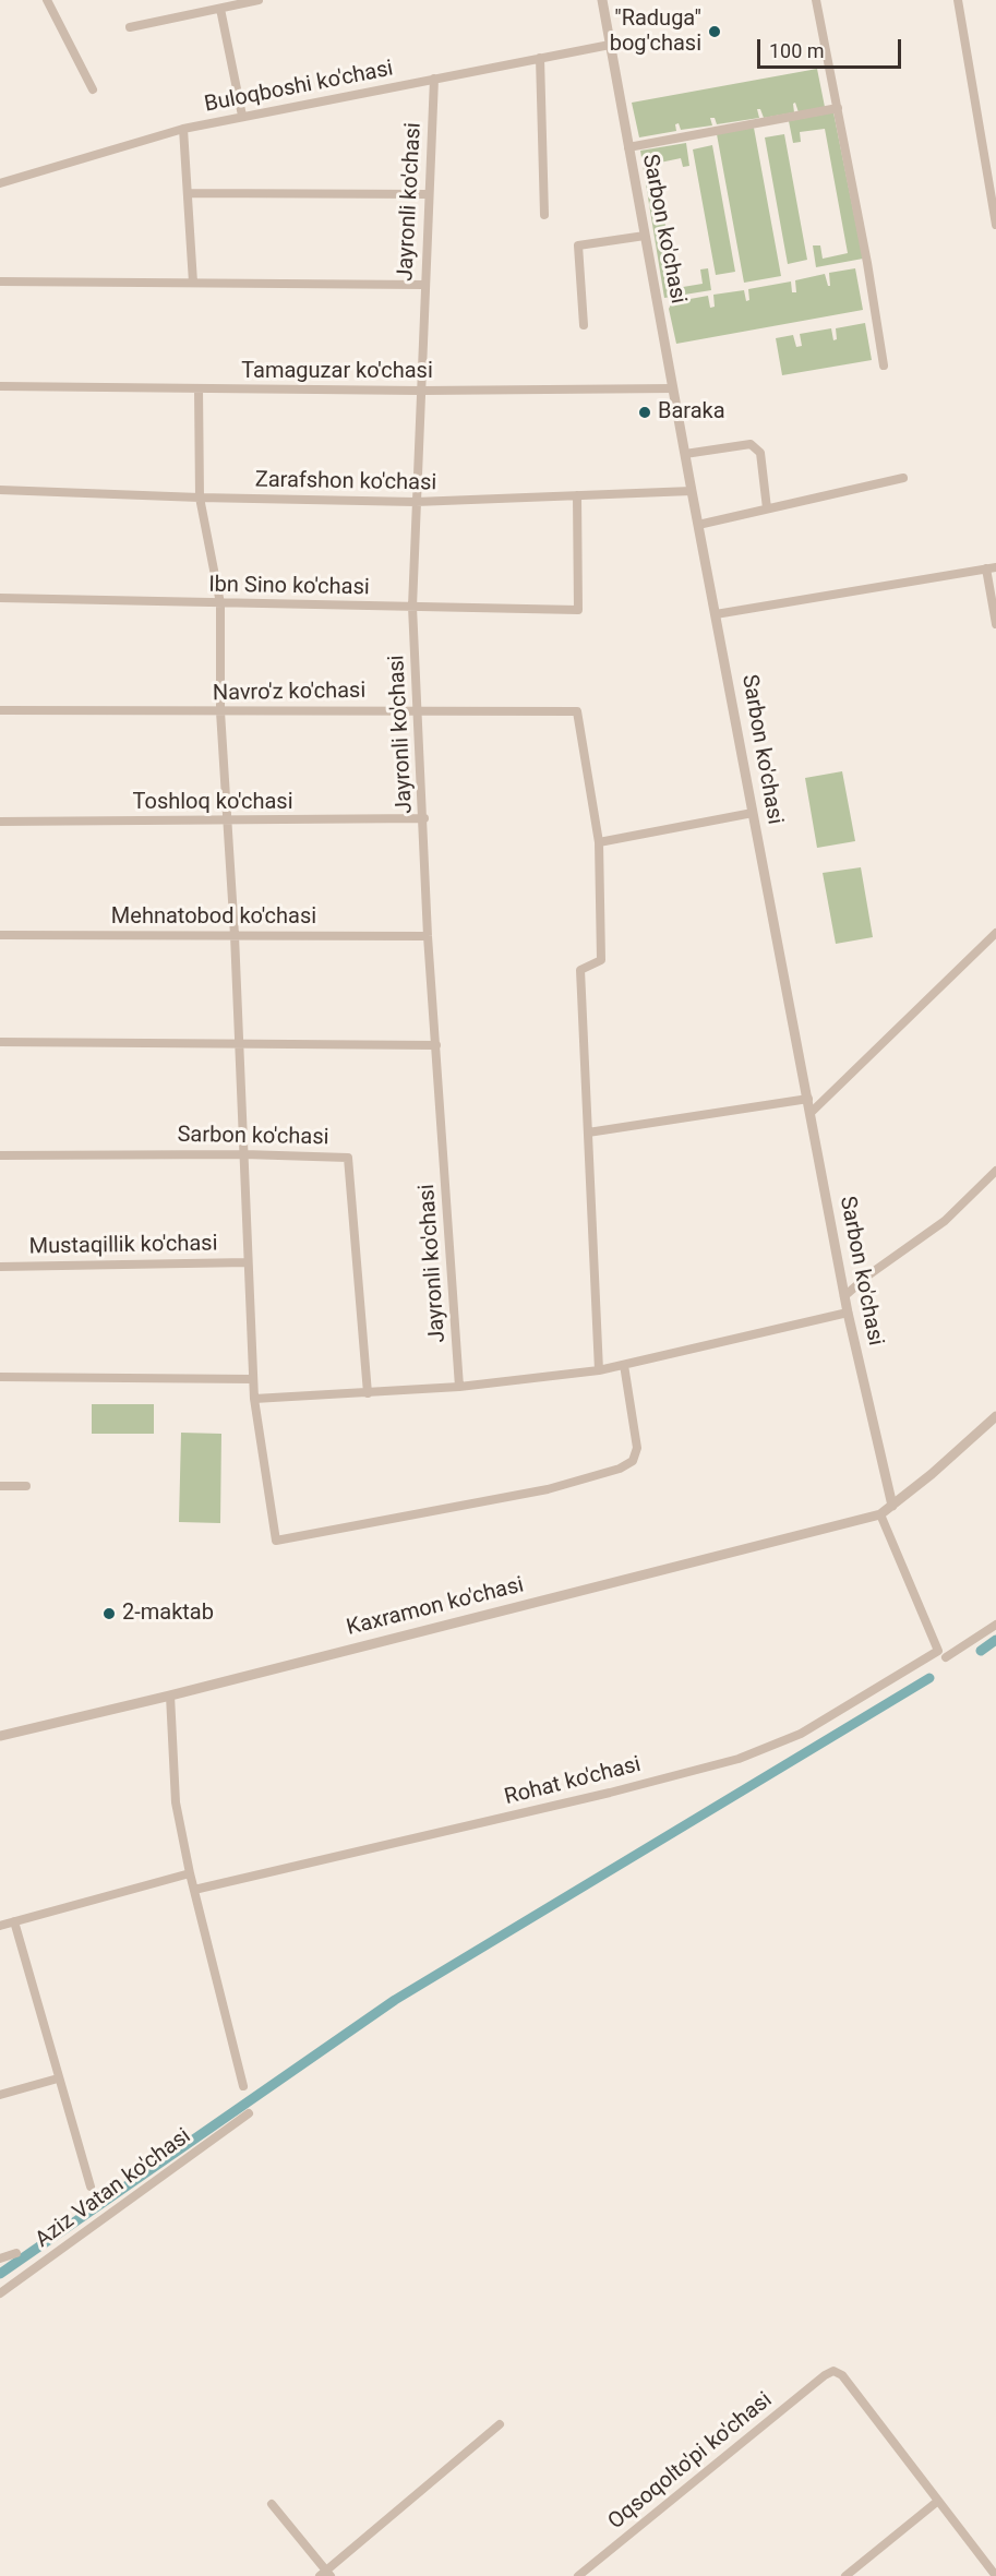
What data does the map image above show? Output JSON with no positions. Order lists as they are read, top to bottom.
{
  "streets": {
    "street": [
      "Buloqboshi ko'chasi",
      "Jayronli ko'chasi",
      "Sarbon ko'chasi",
      "Tamaguzar ko'chasi",
      "Zarafshon ko'chasi",
      "Ibn Sino ko'chasi",
      "Navro'z ko'chasi",
      "Toshloq ko'chasi",
      "Mehnatobod ko'chasi",
      "Mustaqillik ko'chasi",
      "Kaxramon ko'chasi",
      "Rohat ko'chasi",
      "Aziz Vatan ko'chasi",
      "Oqsoqolto'pi ko'chasi"
    ]
  },
  "crossings": [
    ["Buloqboshi ko'chasi", "Jayronli ko'chasi"],
    ["Buloqboshi ko'chasi", "Sarbon ko'chasi"],
    ["Jayronli ko'chasi", "Tamaguzar ko'chasi"],
    ["Jayronli ko'chasi", "Zarafshon ko'chasi"],
    ["Jayronli ko'chasi", "Ibn Sino ko'chasi"],
    ["Jayronli ko'chasi", "Navro'z ko'chasi"],
    ["Jayronli ko'chasi", "Toshloq ko'chasi"],
    ["Jayronli ko'chasi", "Mehnatobod ko'chasi"],
    ["Sarbon ko'chasi", "Tamaguzar ko'chasi"],
    ["Sarbon ko'chasi", "Zarafshon ko'chasi"],
    ["Zarafshon ko'chasi", "Ibn Sino ko'chasi"],
    ["Kaxramon ko'chasi", "Rohat ko'chasi"]
  ],
  "places": ["\"Raduga\" bog'chasi", "Baraka", "2-maktab"],
  "scale_bar": "100 m"
}
